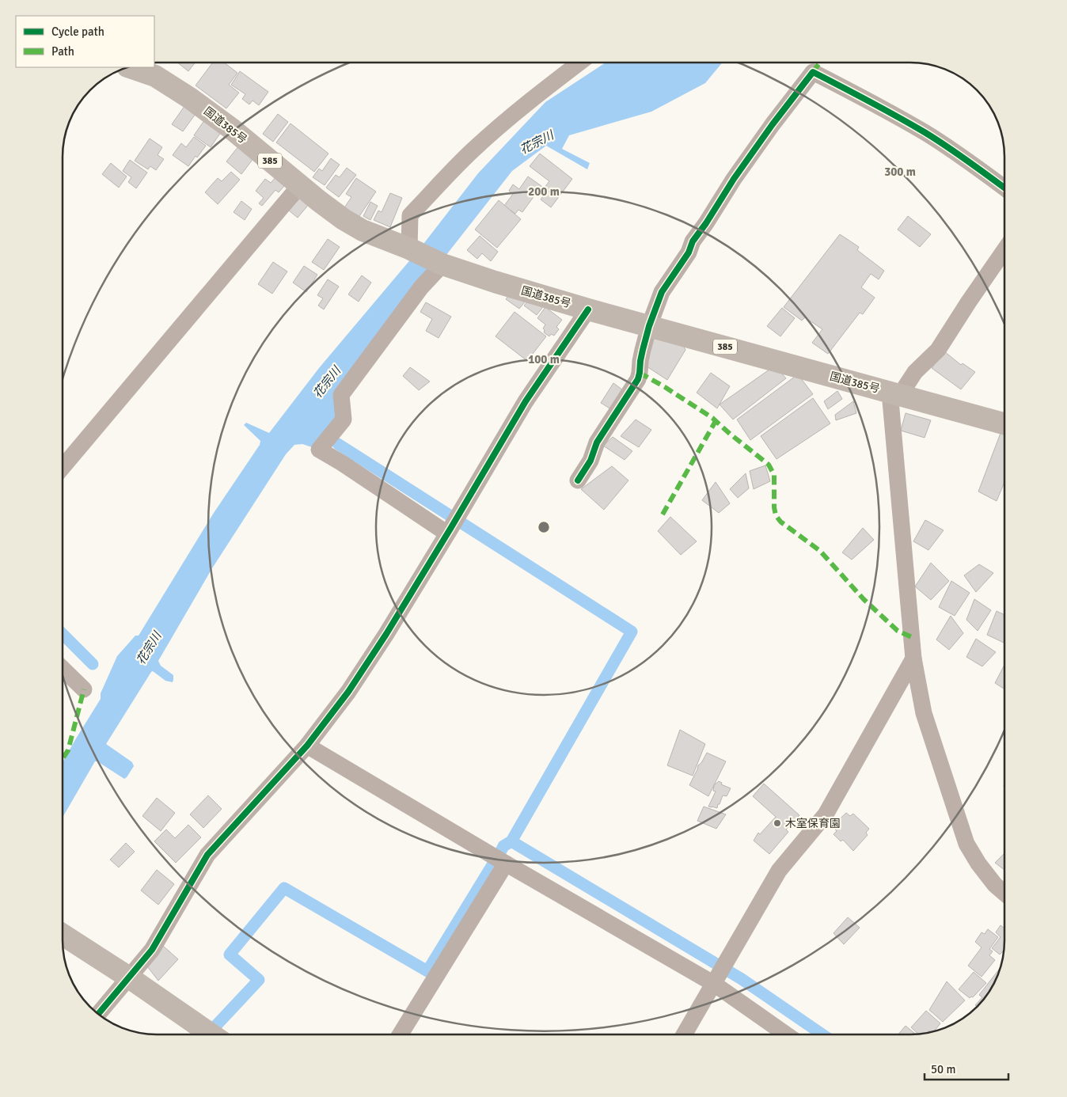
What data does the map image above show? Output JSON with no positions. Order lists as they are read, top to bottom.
{
  "streets": {
    "highway": ["国道385号", "385"]
  },
  "water": ["花宗川"],
  "places": ["木室保育園"],
  "legend": ["Cycle path", "Path"],
  "scale_bar": "50 m",
  "rings": ["300 m", "200 m", "100 m"]
}
